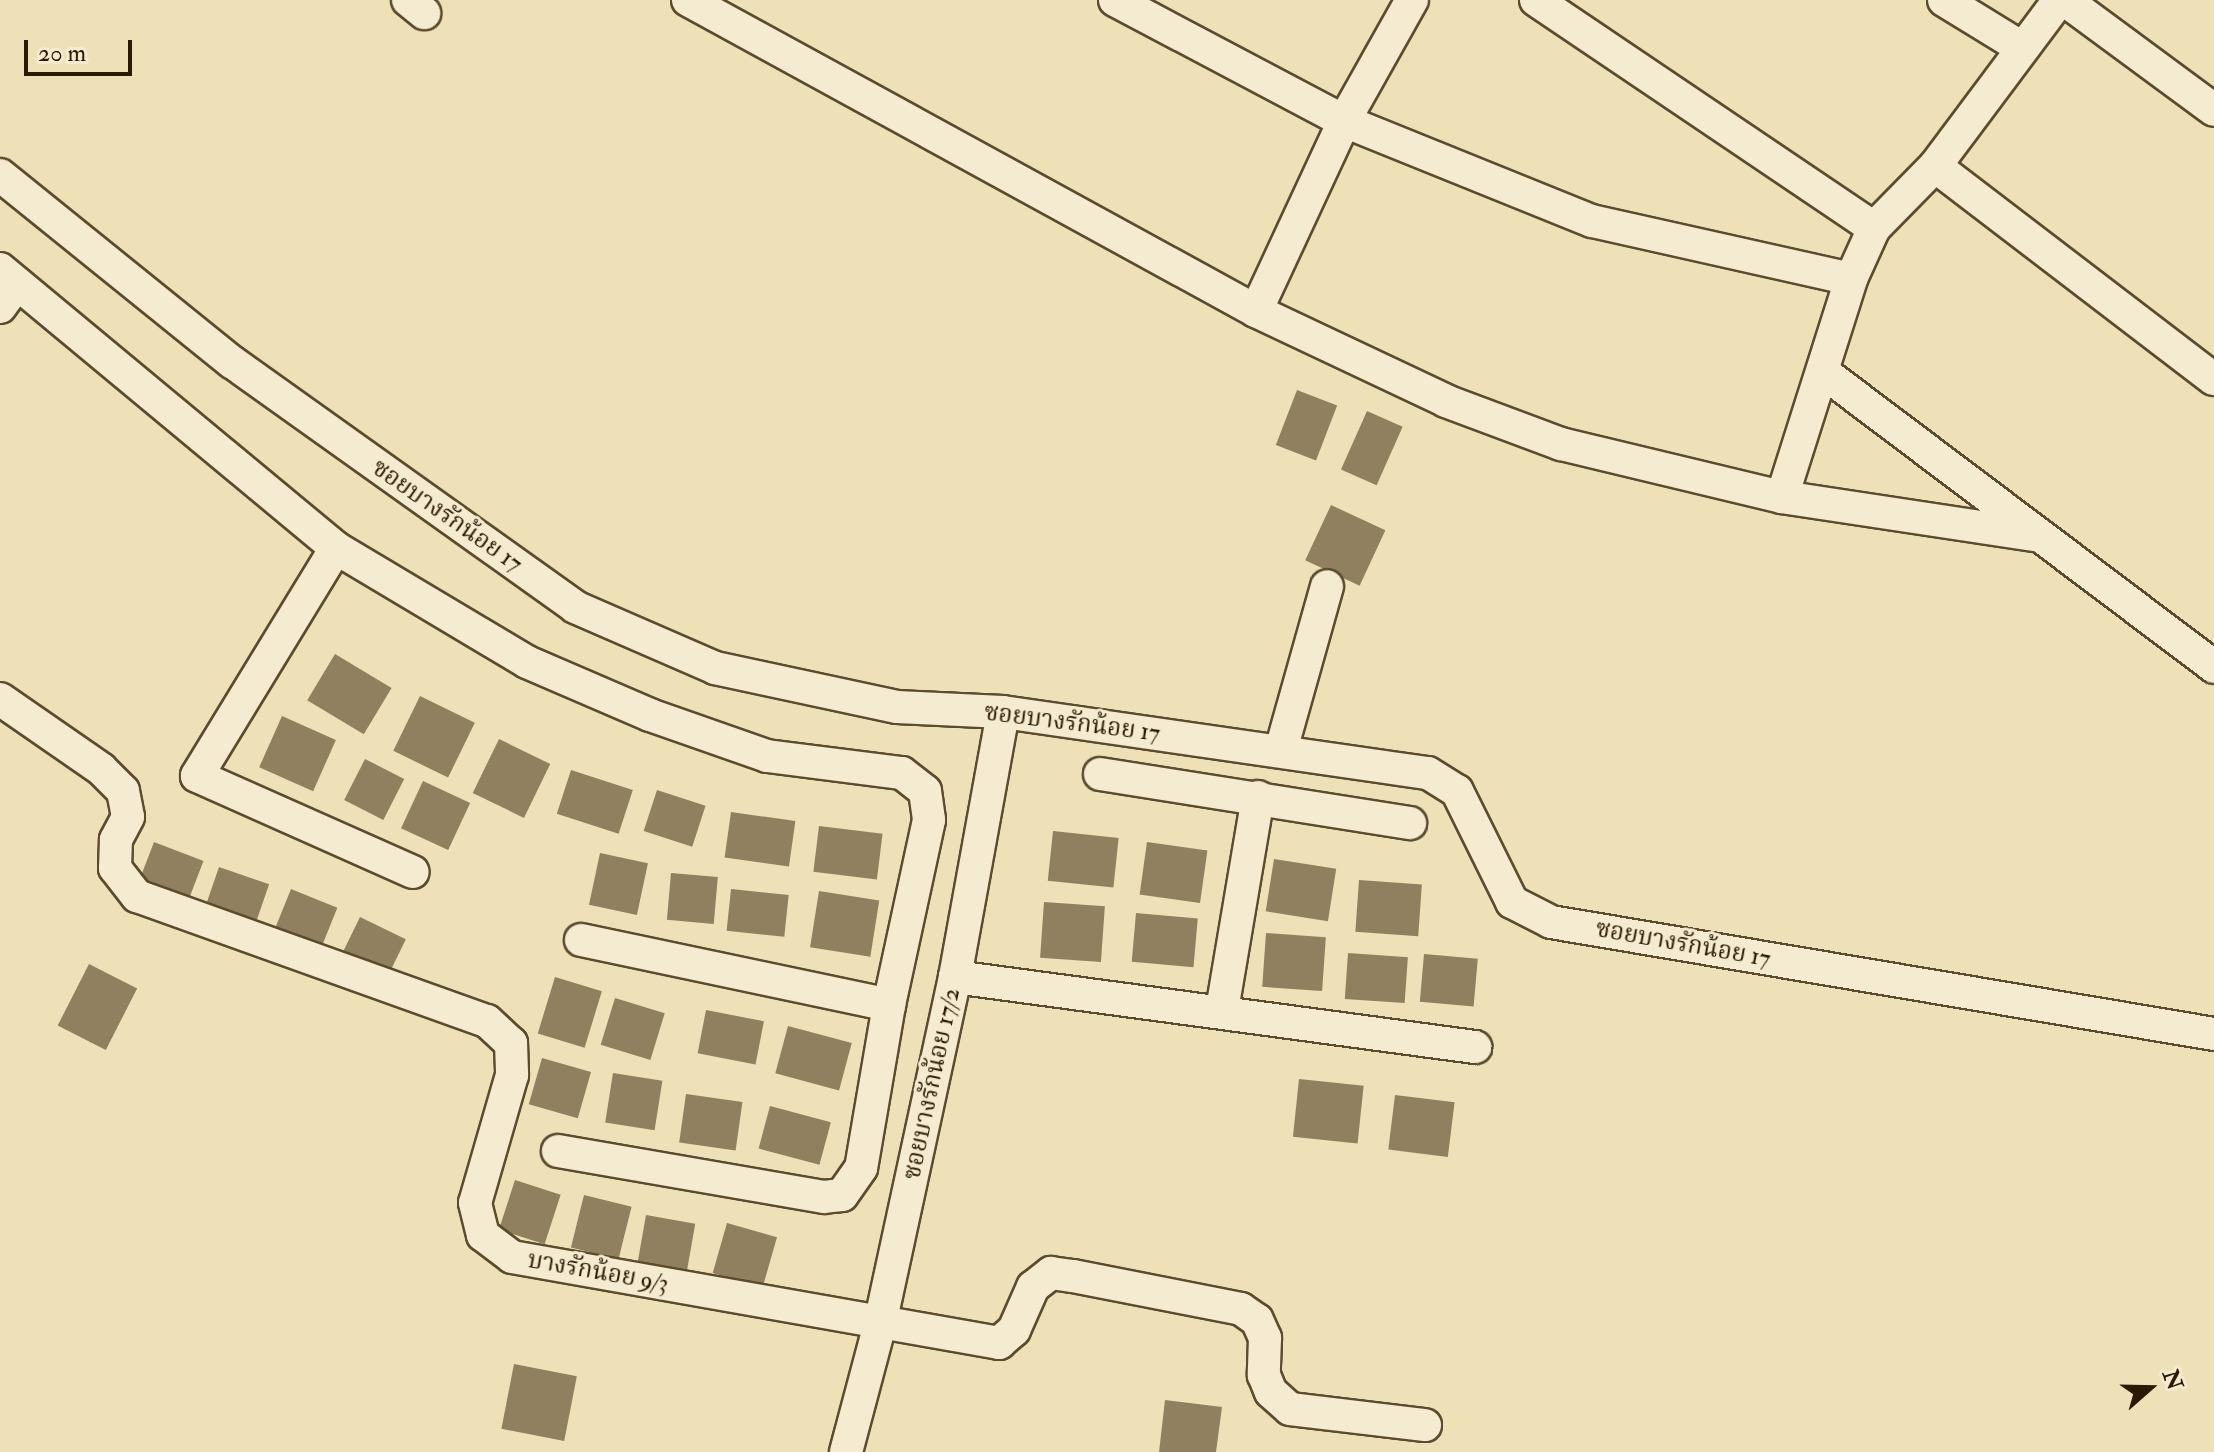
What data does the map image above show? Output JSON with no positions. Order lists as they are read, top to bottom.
{
  "streets": {
    "street": ["ซอยบางรักน้อย 17", "ซอยบางรักน้อย 17/2", "บางรักน้อย 9/3"]
  },
  "crossings": [
    ["ซอยบางรักน้อย 17", "ซอยบางรักน้อย 17/2"],
    ["ซอยบางรักน้อย 17/2", "บางรักน้อย 9/3"]
  ],
  "scale_bar": "20 m",
  "north": "right"
}
